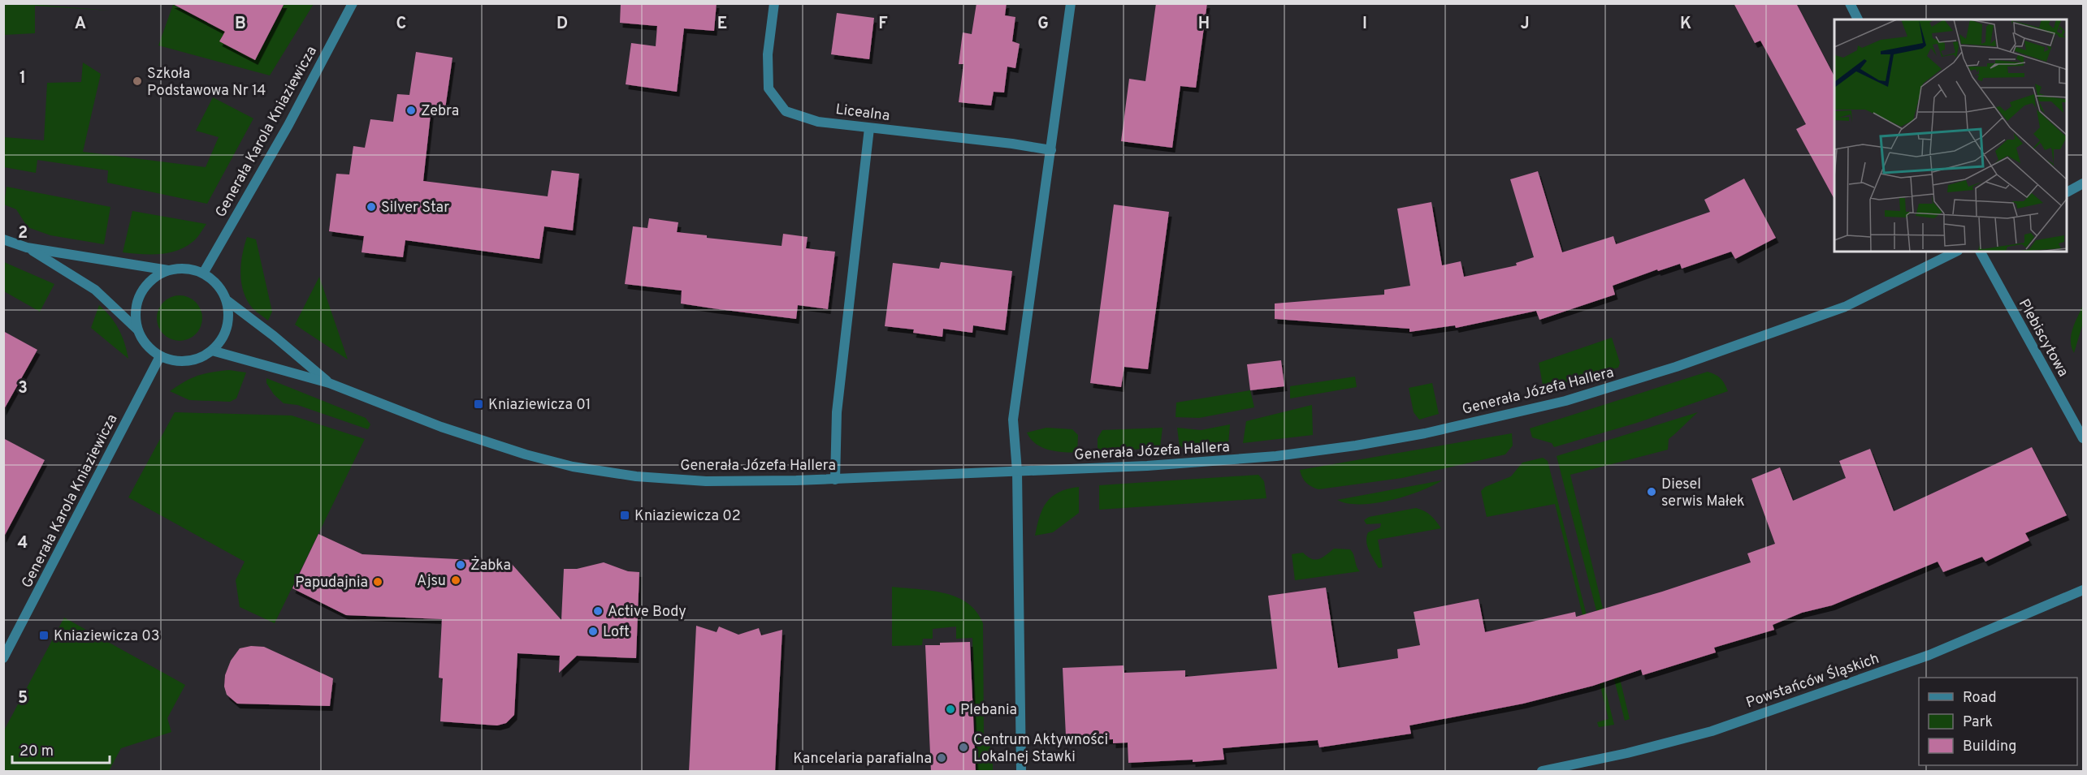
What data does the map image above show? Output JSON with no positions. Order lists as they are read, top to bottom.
{
  "streets": {
    "street": [
      "Licealna",
      "Generała Karola Kniaziewicza",
      "Plebiscytowa",
      "Generała Józefa Hallera",
      "Powstańców Śląskich"
    ]
  },
  "crossings": [
    ["Generała Karola Kniaziewicza", "Generała Józefa Hallera"]
  ],
  "places": {
    "other": [
      "Szkoła Podstawowa Nr 14",
      "Zebra",
      "Silver Star",
      "Diesel serwis Małek",
      "Żabka",
      "Ajsu",
      "Papudajnia",
      "Active Body",
      "Loft",
      "Plebania",
      "Centrum Aktywności Lokalnej Stawki",
      "Kancelaria parafialna"
    ],
    "transit": ["Kniaziewicza 01", "Kniaziewicza 02", "Kniaziewicza 03"]
  },
  "legend": ["Road", "Park", "Building"],
  "scale_bar": "20 m",
  "grid": {
    "columns": [
      "A",
      "B",
      "C",
      "D",
      "E",
      "F",
      "G",
      "H",
      "I",
      "J",
      "K"
    ],
    "rows": [
      "1",
      "2",
      "3",
      "4",
      "5"
    ]
  }
}
